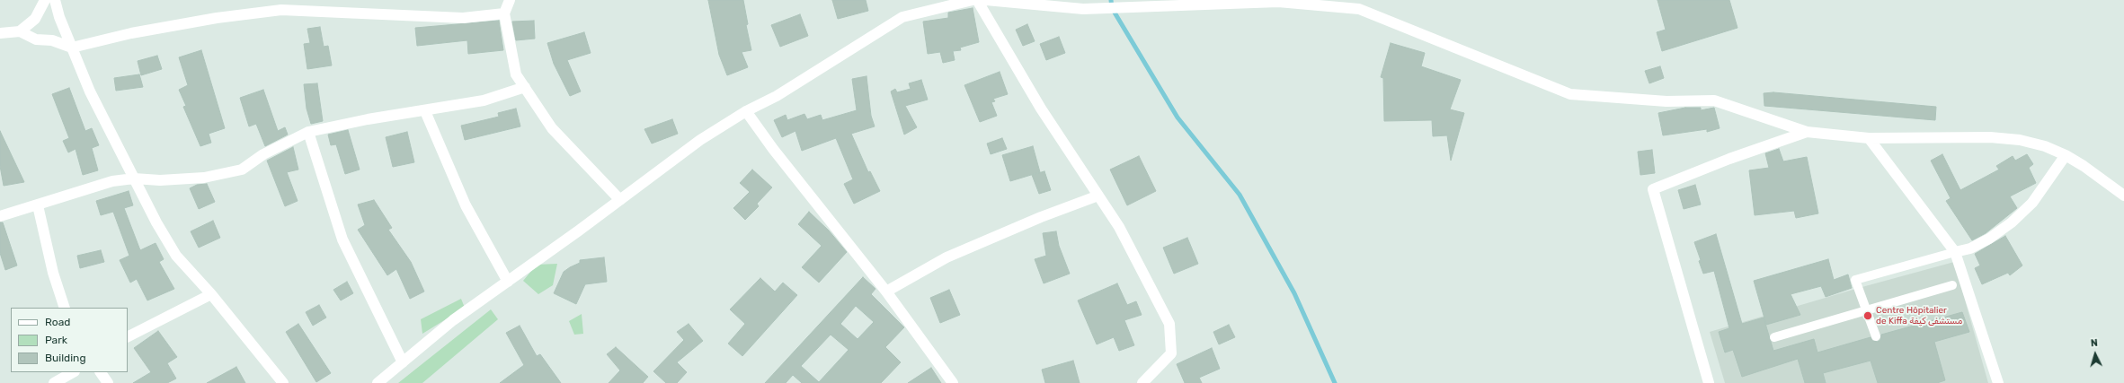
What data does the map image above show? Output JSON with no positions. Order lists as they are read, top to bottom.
{
  "places": ["Centre Hôpitalier de Kiffa مستشفى كيفة"],
  "legend": ["Road", "Park", "Building"],
  "north": "top"
}
